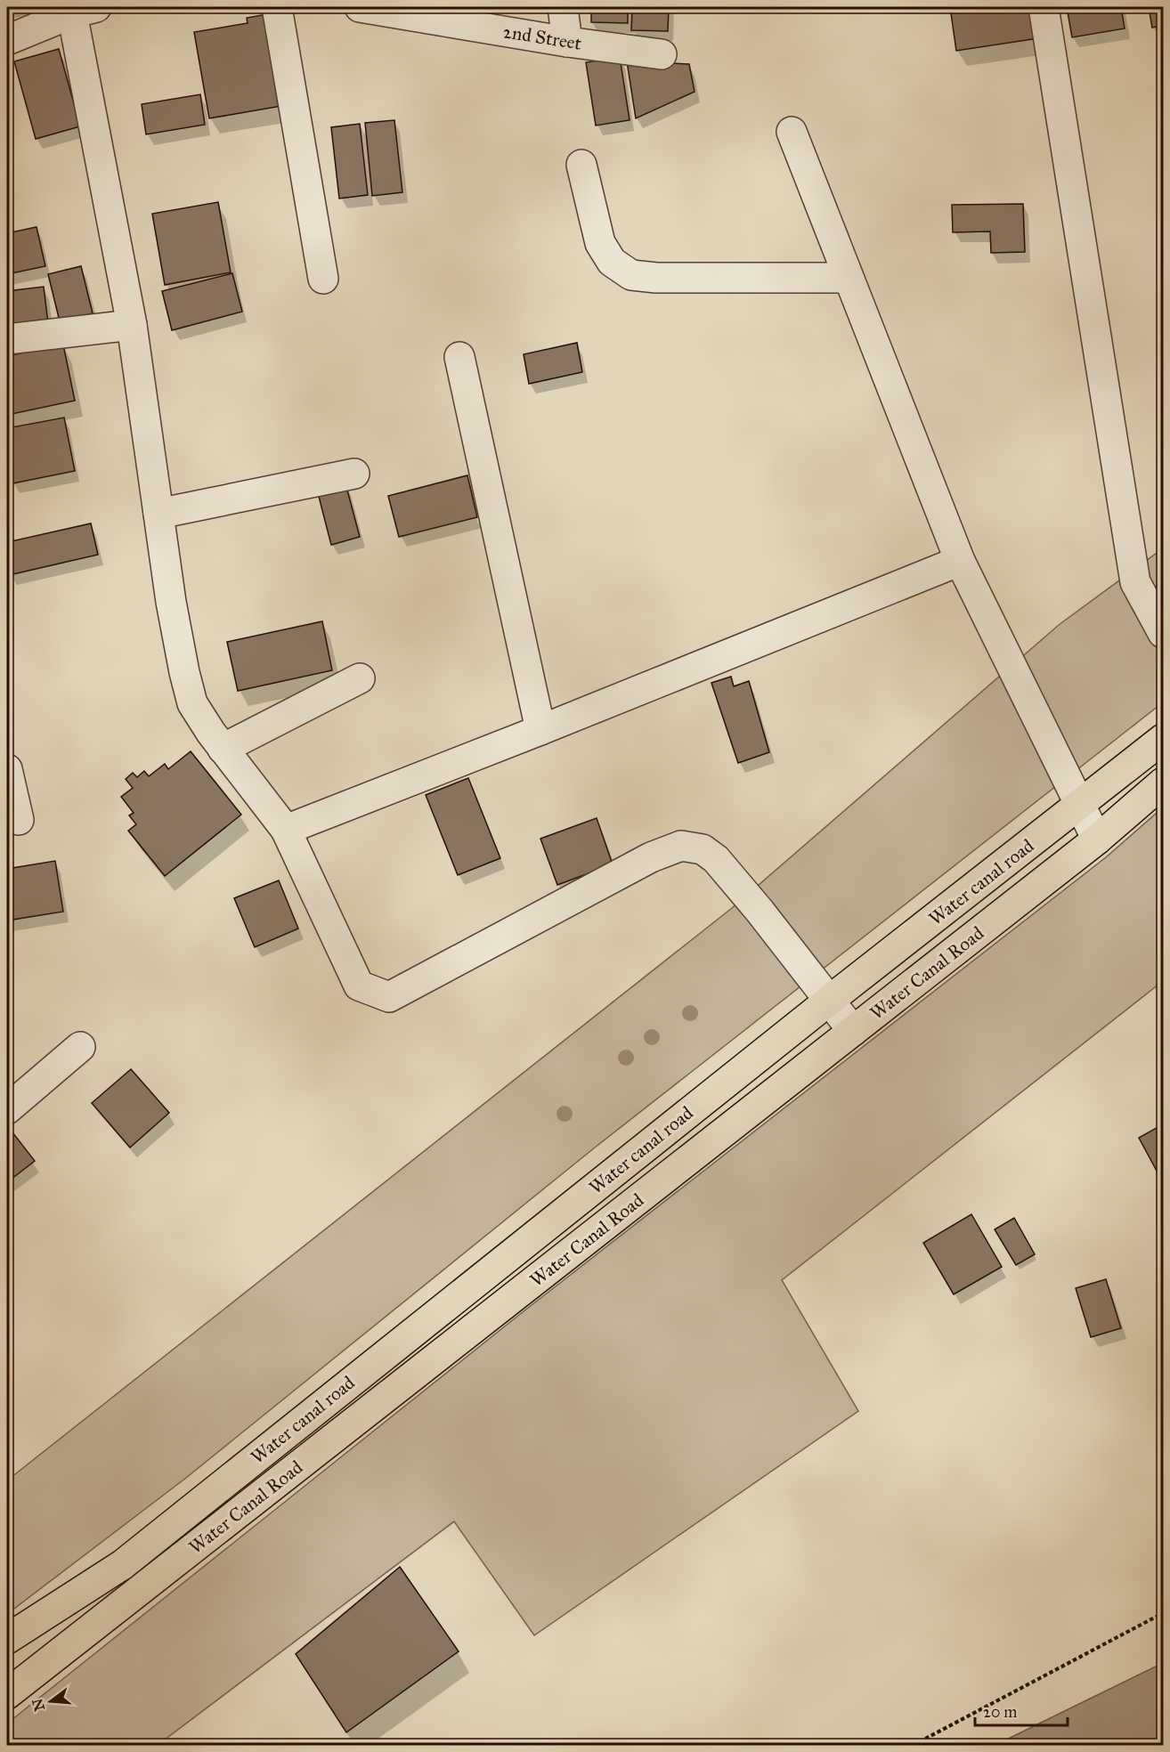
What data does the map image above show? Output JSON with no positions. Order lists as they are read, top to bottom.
{
  "streets": {
    "main road": ["Water canal road", "Water Canal Road"],
    "street": ["2nd Street"]
  },
  "scale_bar": "20 m",
  "north": "left"
}
